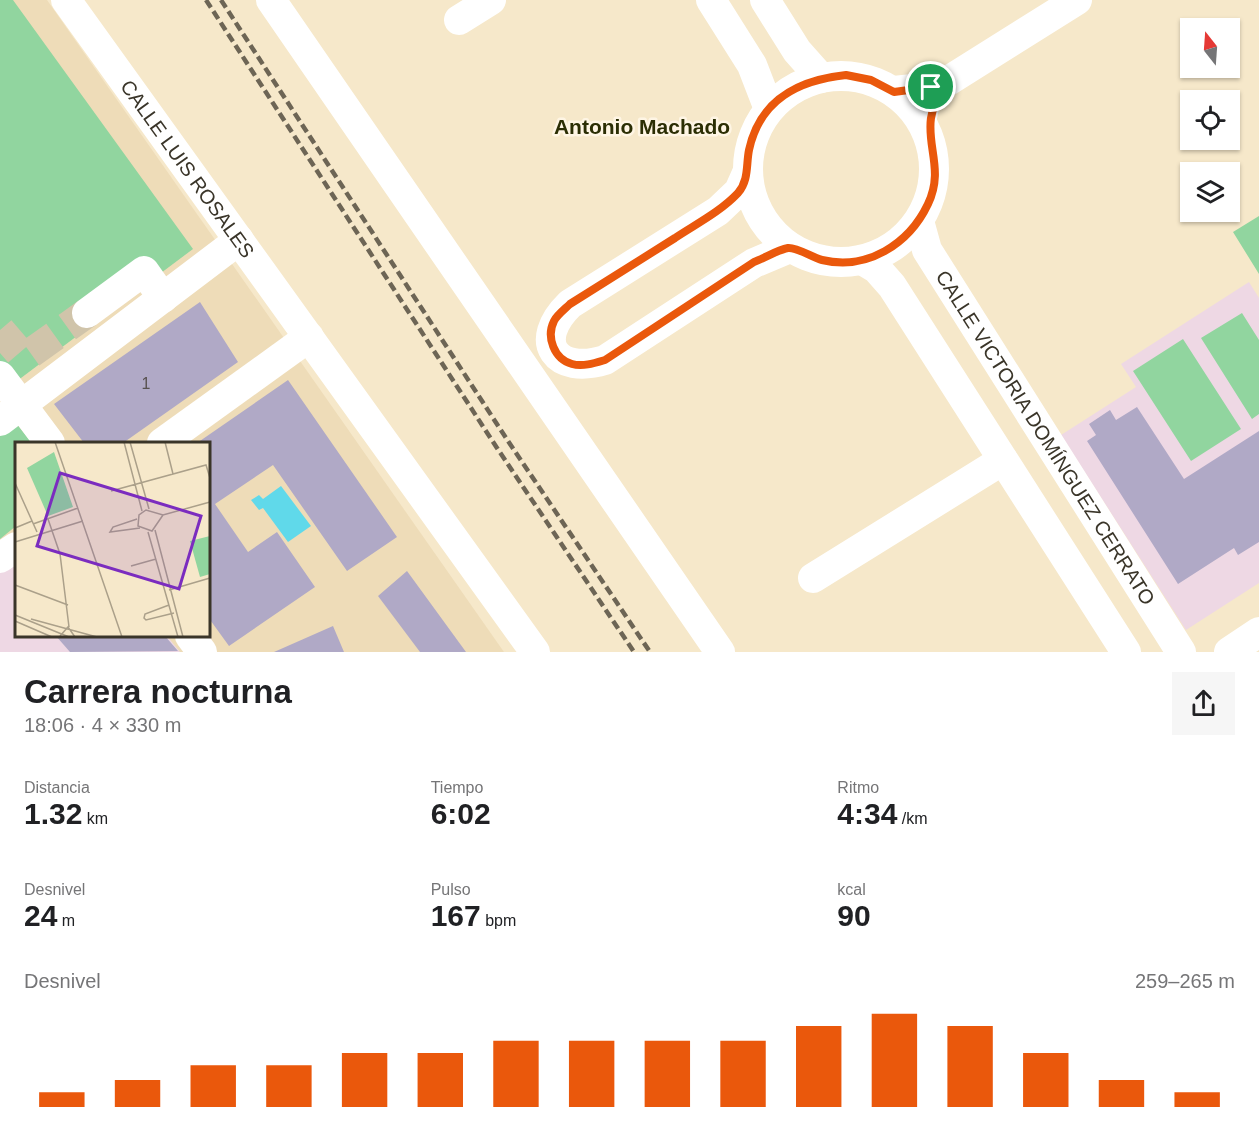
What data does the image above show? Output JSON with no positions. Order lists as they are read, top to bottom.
{
  "streets": {
    "street": ["CALLE LUIS ROSALES", "CALLE VICTORIA DOMÍNGUEZ CERRATO"]
  },
  "districts": ["Antonio Machado"],
  "house_numbers": ["1"],
  "north": "top",
  "page": {
    "heading": ["Carrera nocturna", "18:06 · 4 × 330 m"],
    "stats": [
      ["Distancia", "1.32 km"],
      ["Tiempo", "6:02"],
      ["Ritmo", "4:34 /km"],
      ["Desnivel", "24 m"],
      ["Pulso", "167 bpm"],
      ["kcal", "90"]
    ],
    "chart": ["Desnivel", "259–265 m"]
  }
}
